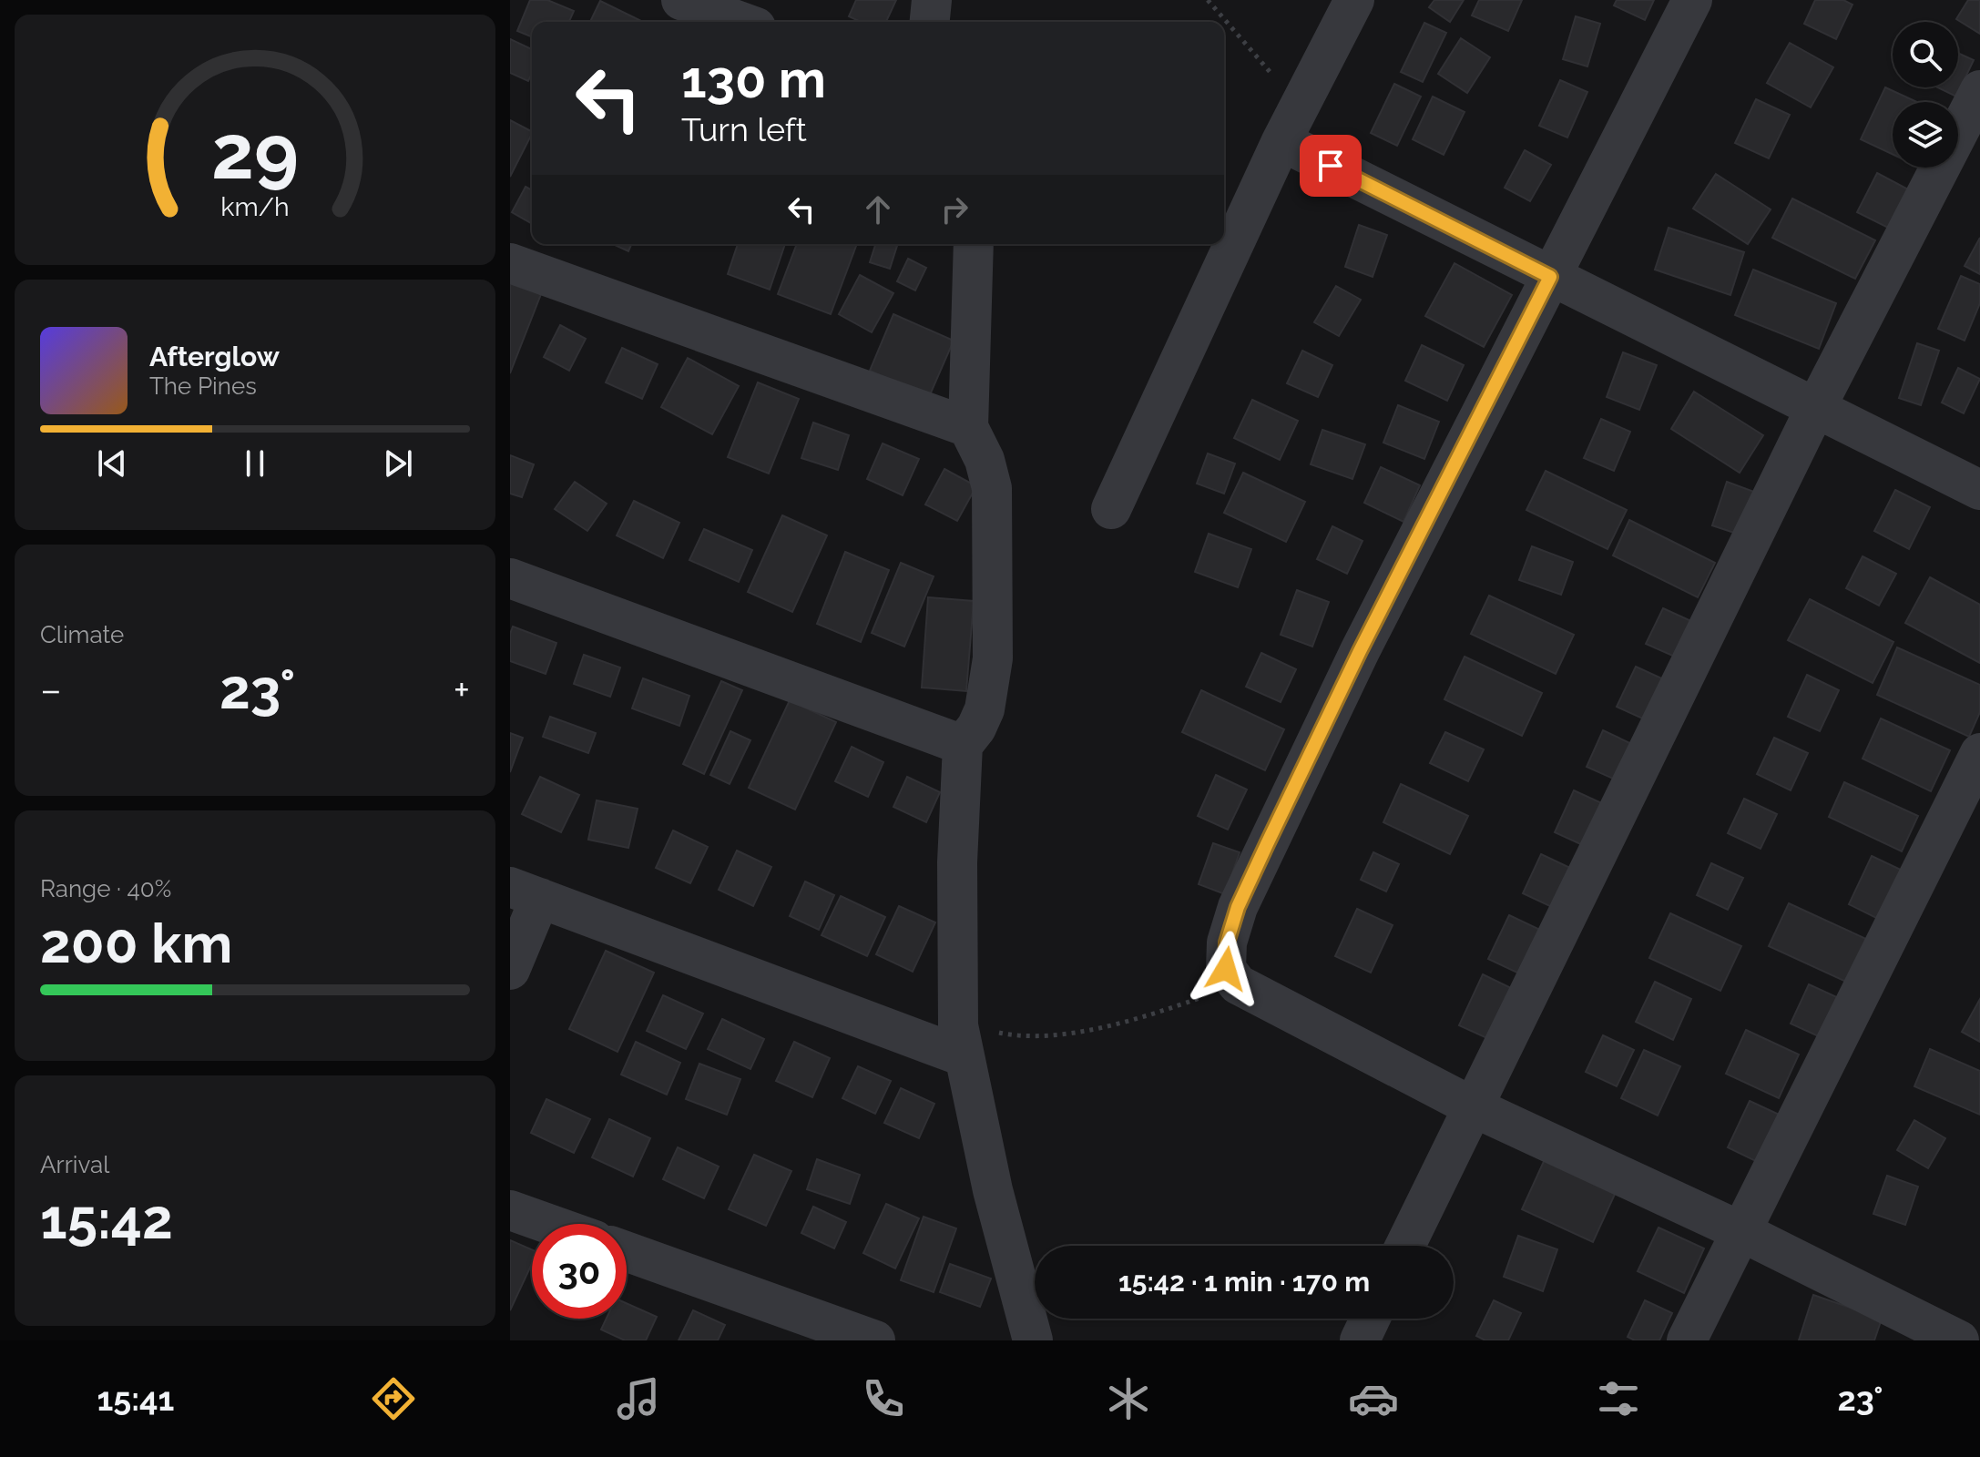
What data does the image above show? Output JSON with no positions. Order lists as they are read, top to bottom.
{
  "page": {
    "turn": ["130 m", "Turn left"],
    "song": ["Afterglow", "The Pines"],
    "tile": [
      "Climate",
      ["Range · 40%", "200 km"],
      ["Arrival", "15:42"]
    ],
    "heat": ["−", "23°", "+"],
    "limit": "30",
    "trip": "15:42 · 1 min · 170 m",
    "tabs": ["15:41", "23°"],
    "gauge": ["29", "km/h"]
  }
}
